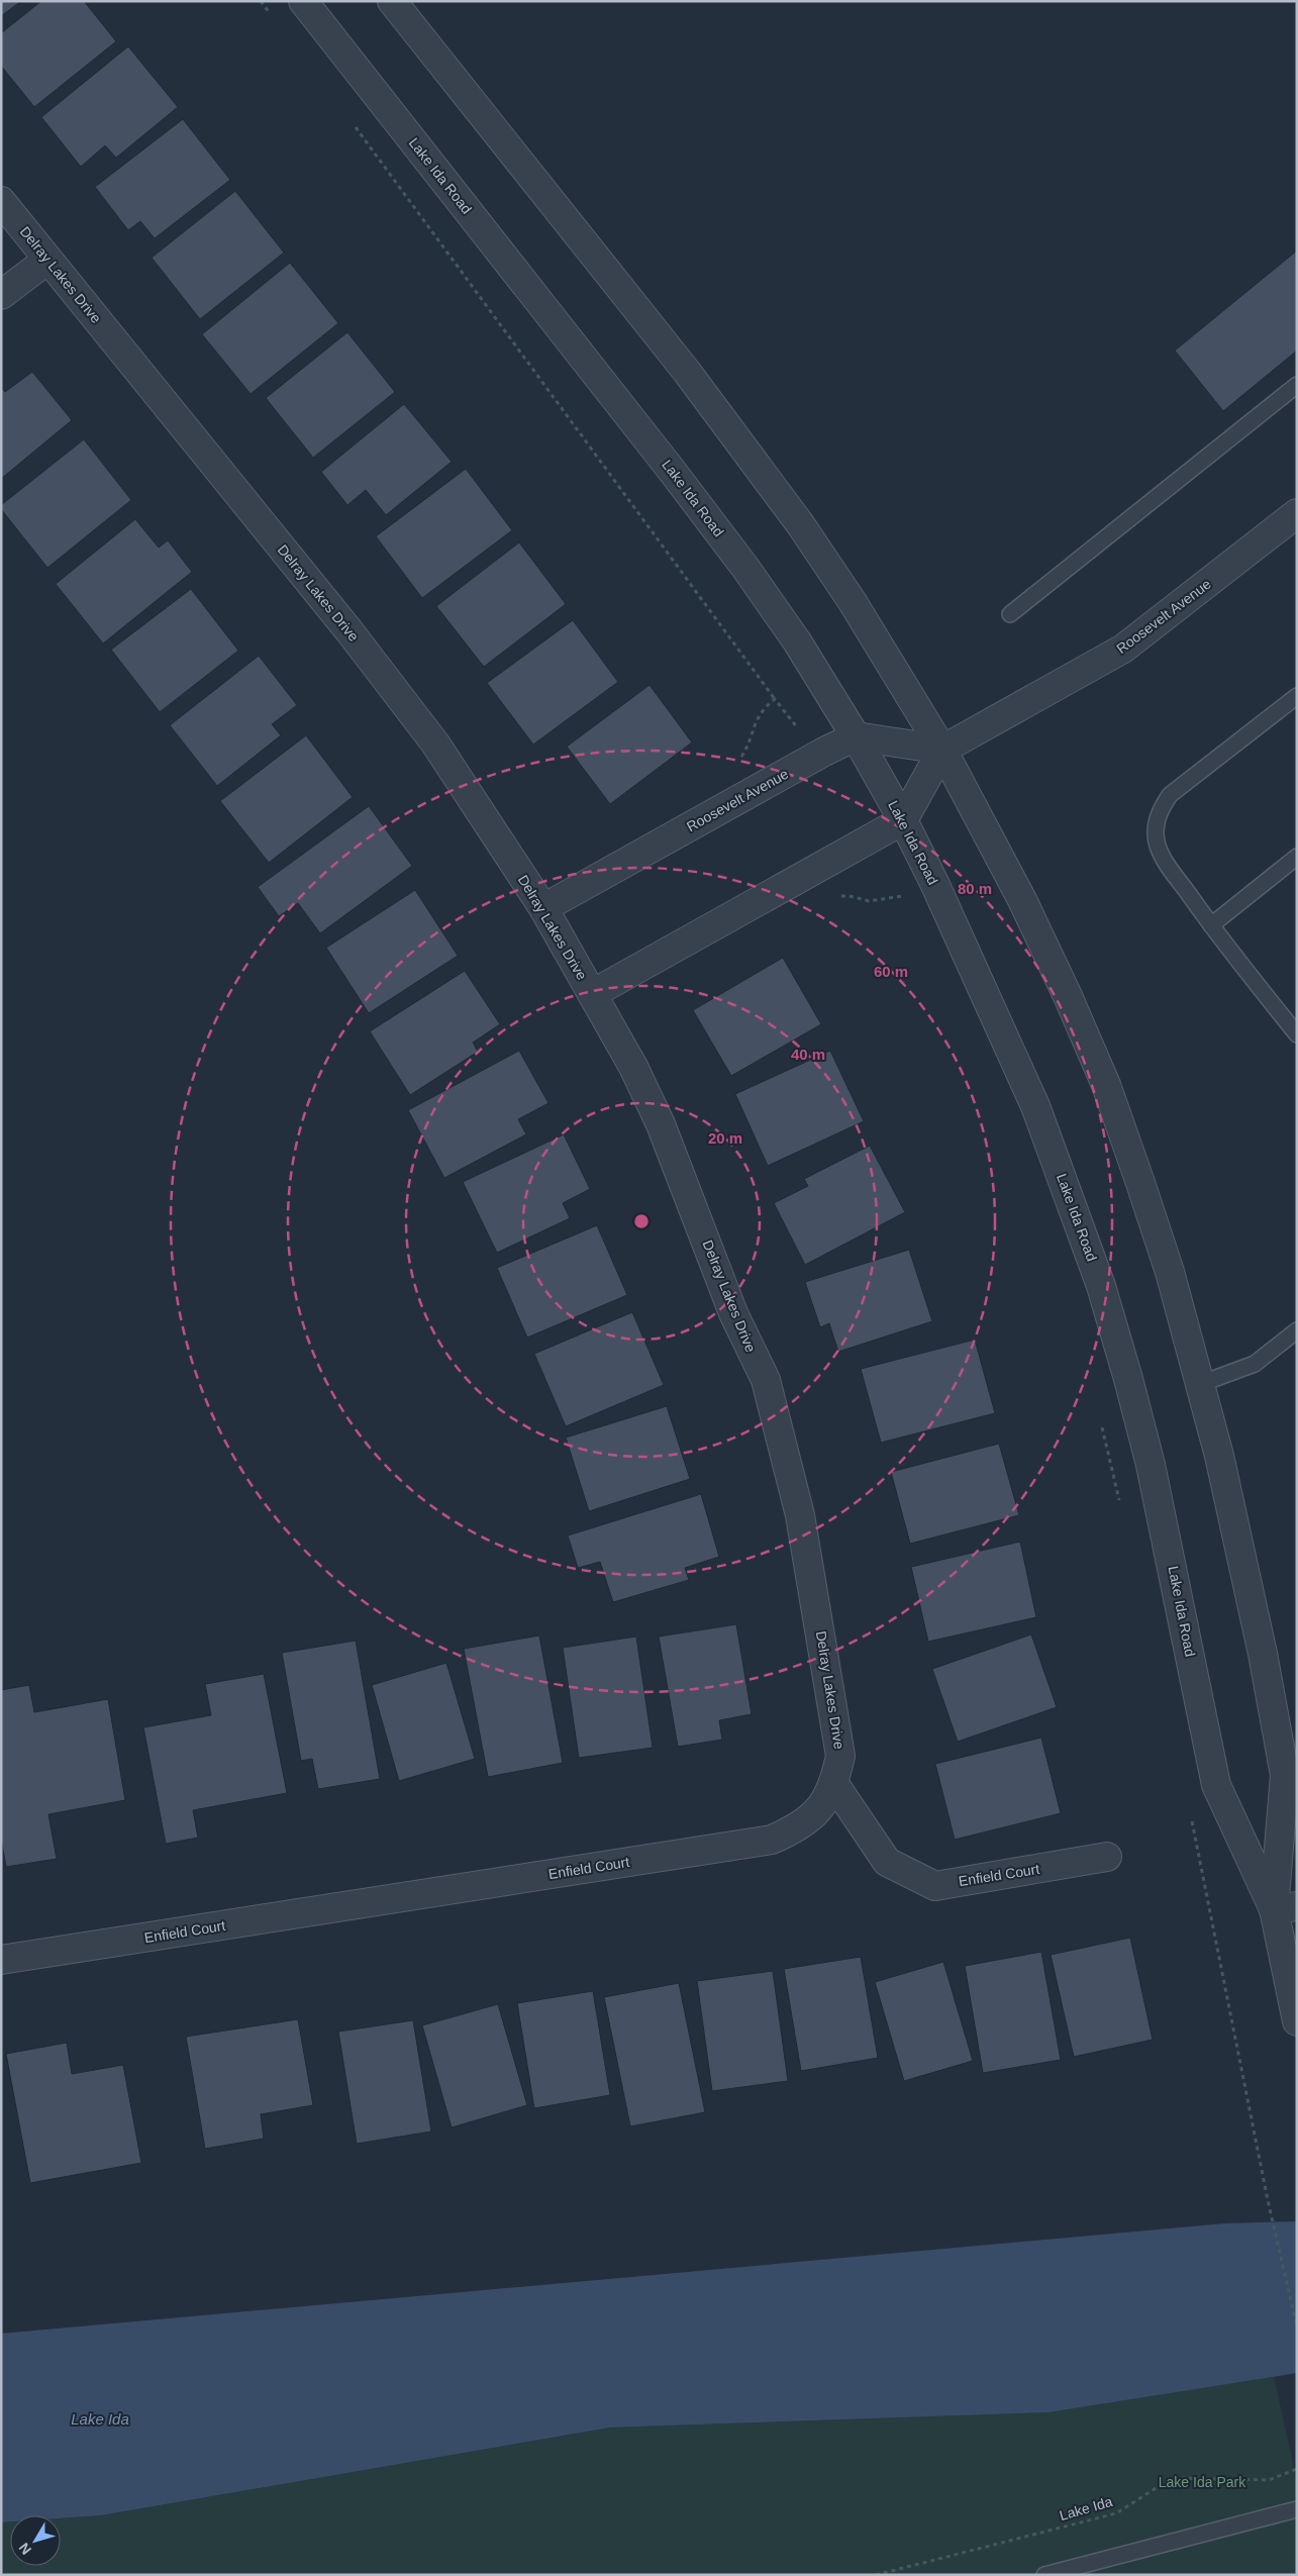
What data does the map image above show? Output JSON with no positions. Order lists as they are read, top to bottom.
{
  "streets": {
    "street": [
      "Lake Ida Road",
      "Delray Lakes Drive",
      "Roosevelt Avenue",
      "Enfield Court"
    ],
    "path": ["Lake Ida"]
  },
  "crossings": [
    ["Lake Ida Road", "Roosevelt Avenue"],
    ["Delray Lakes Drive", "Roosevelt Avenue"],
    ["Delray Lakes Drive", "Enfield Court"]
  ],
  "water": ["Lake Ida"],
  "parks": ["Lake Ida Park"],
  "north": "bottom left",
  "rings": [
    "80 m",
    "60 m",
    "40 m",
    "20 m"
  ]
}
